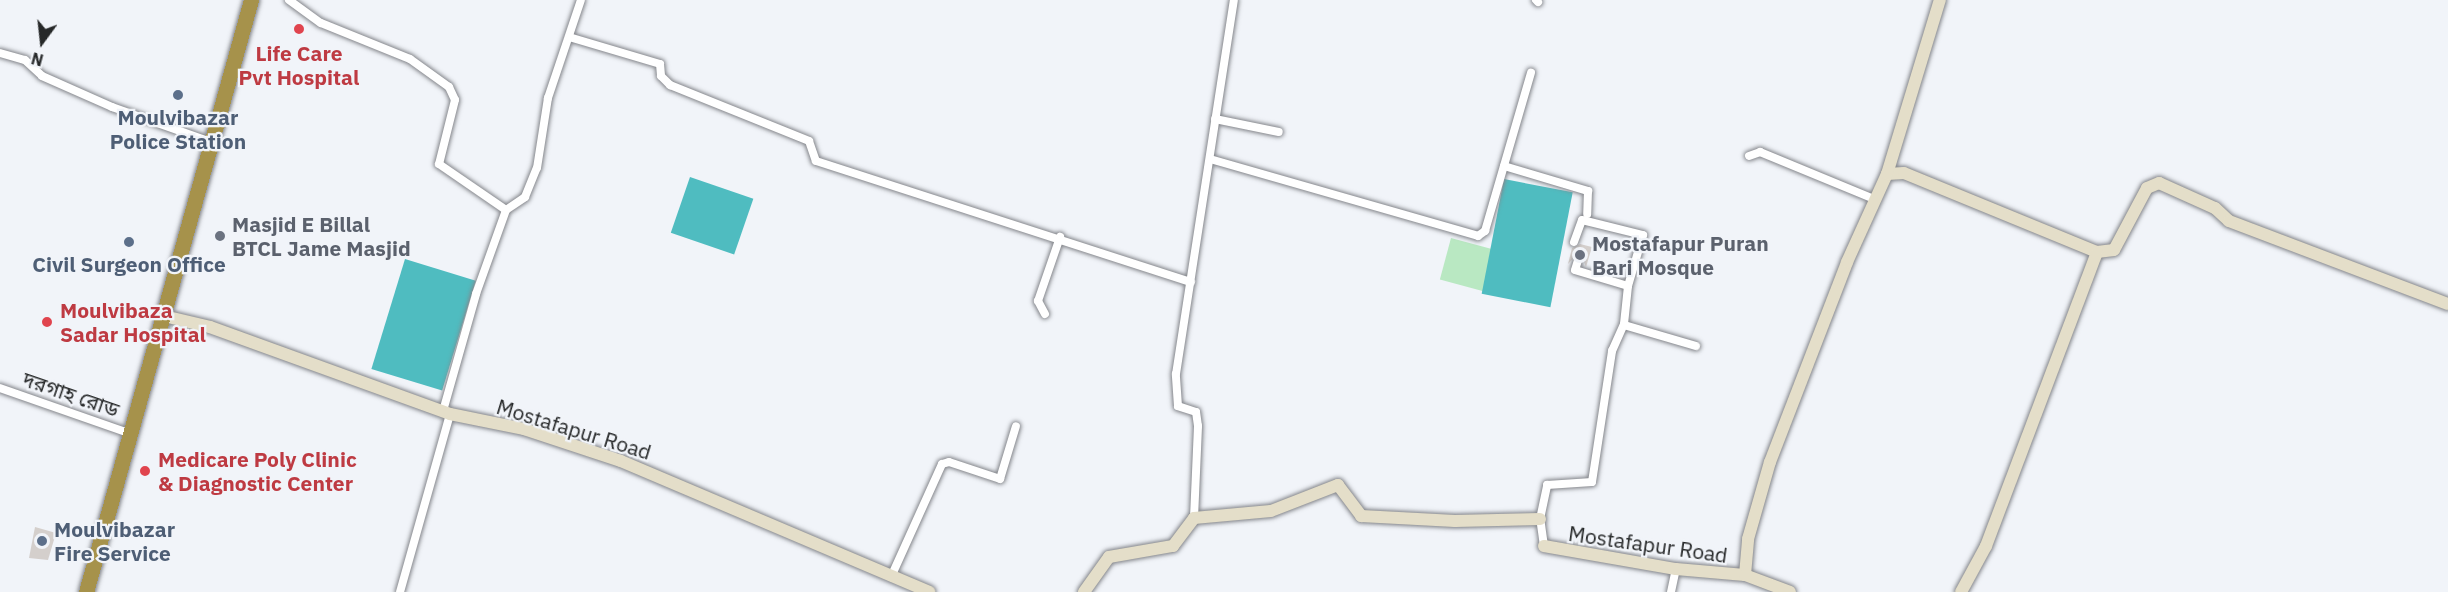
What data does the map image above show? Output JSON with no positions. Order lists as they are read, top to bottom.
{
  "streets": {
    "street": ["দরগাহ রোড", "Mostafapur Road"]
  },
  "places": [
    "Life Care Pvt Hospital",
    "Moulvibazar Police Station",
    "Masjid E Billal BTCL Jame Masjid",
    "Civil Surgeon Office",
    "Mostafapur Puran Bari Mosque",
    "Moulvibaza Sadar Hospital",
    "Medicare Poly Clinic & Diagnostic Center",
    "Moulvibazar Fire Service"
  ],
  "north": "bottom"
}
